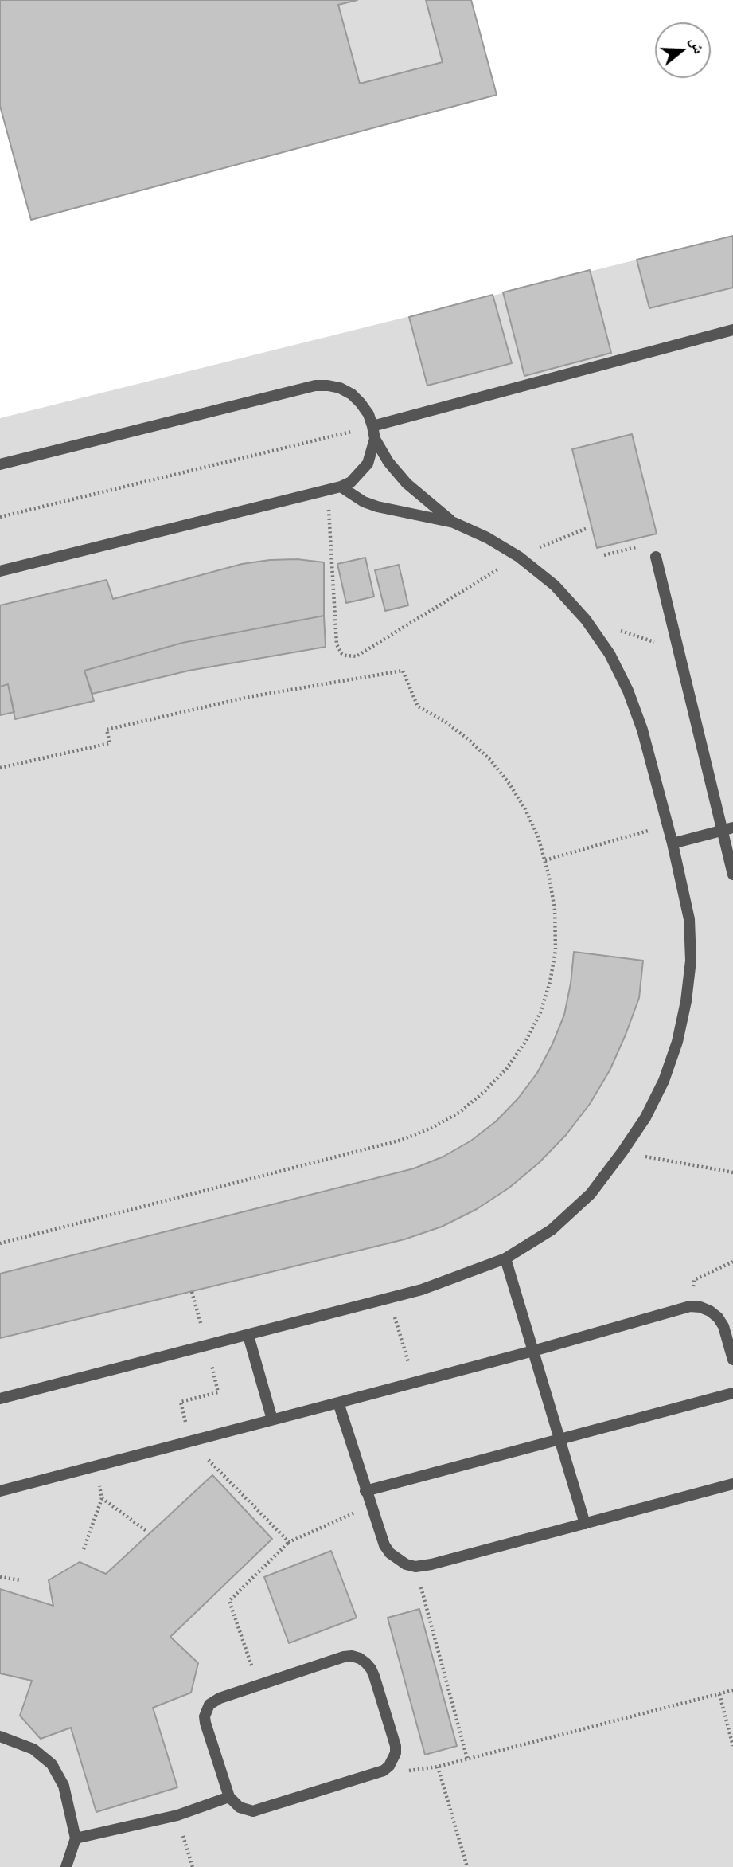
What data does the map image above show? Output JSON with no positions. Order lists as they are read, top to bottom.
{
  "north": "right"
}
